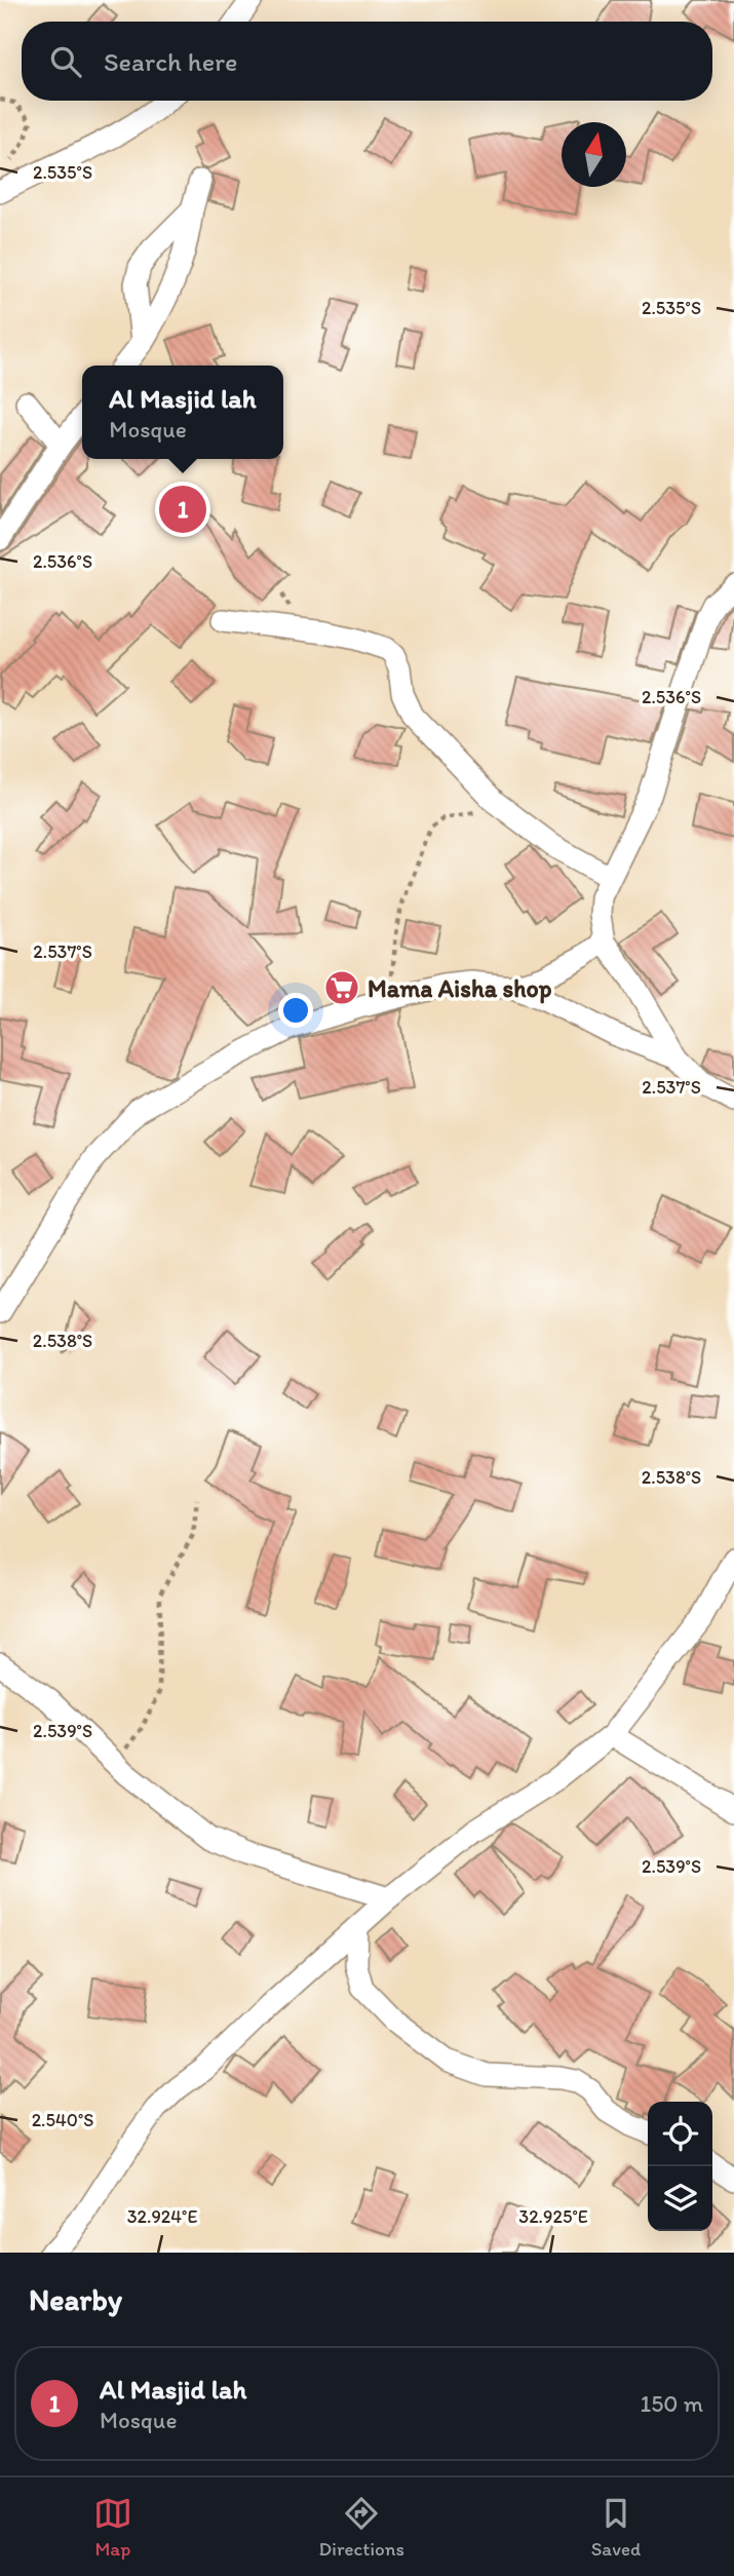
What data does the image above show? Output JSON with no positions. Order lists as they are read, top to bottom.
{
  "places": {
    "supermarket": ["Mama Aisha shop"]
  },
  "north": "top",
  "page": {
    "search": "Search here",
    "popup": ["Al Masjid lah", "Mosque"],
    "pins": "1",
    "heading": "Nearby",
    "list": [
      {
        "mark": "1",
        "name": "Al Masjid lah",
        "note": "Mosque",
        "value": "150 m"
      }
    ],
    "nav": ["Map", "Directions", "Saved"]
  },
  "coordinates": [
    "2.535°S",
    "2.536°S",
    "2.537°S",
    "2.538°S",
    "2.539°S",
    "2.540°S",
    "32.924°E",
    "32.925°E"
  ]
}
